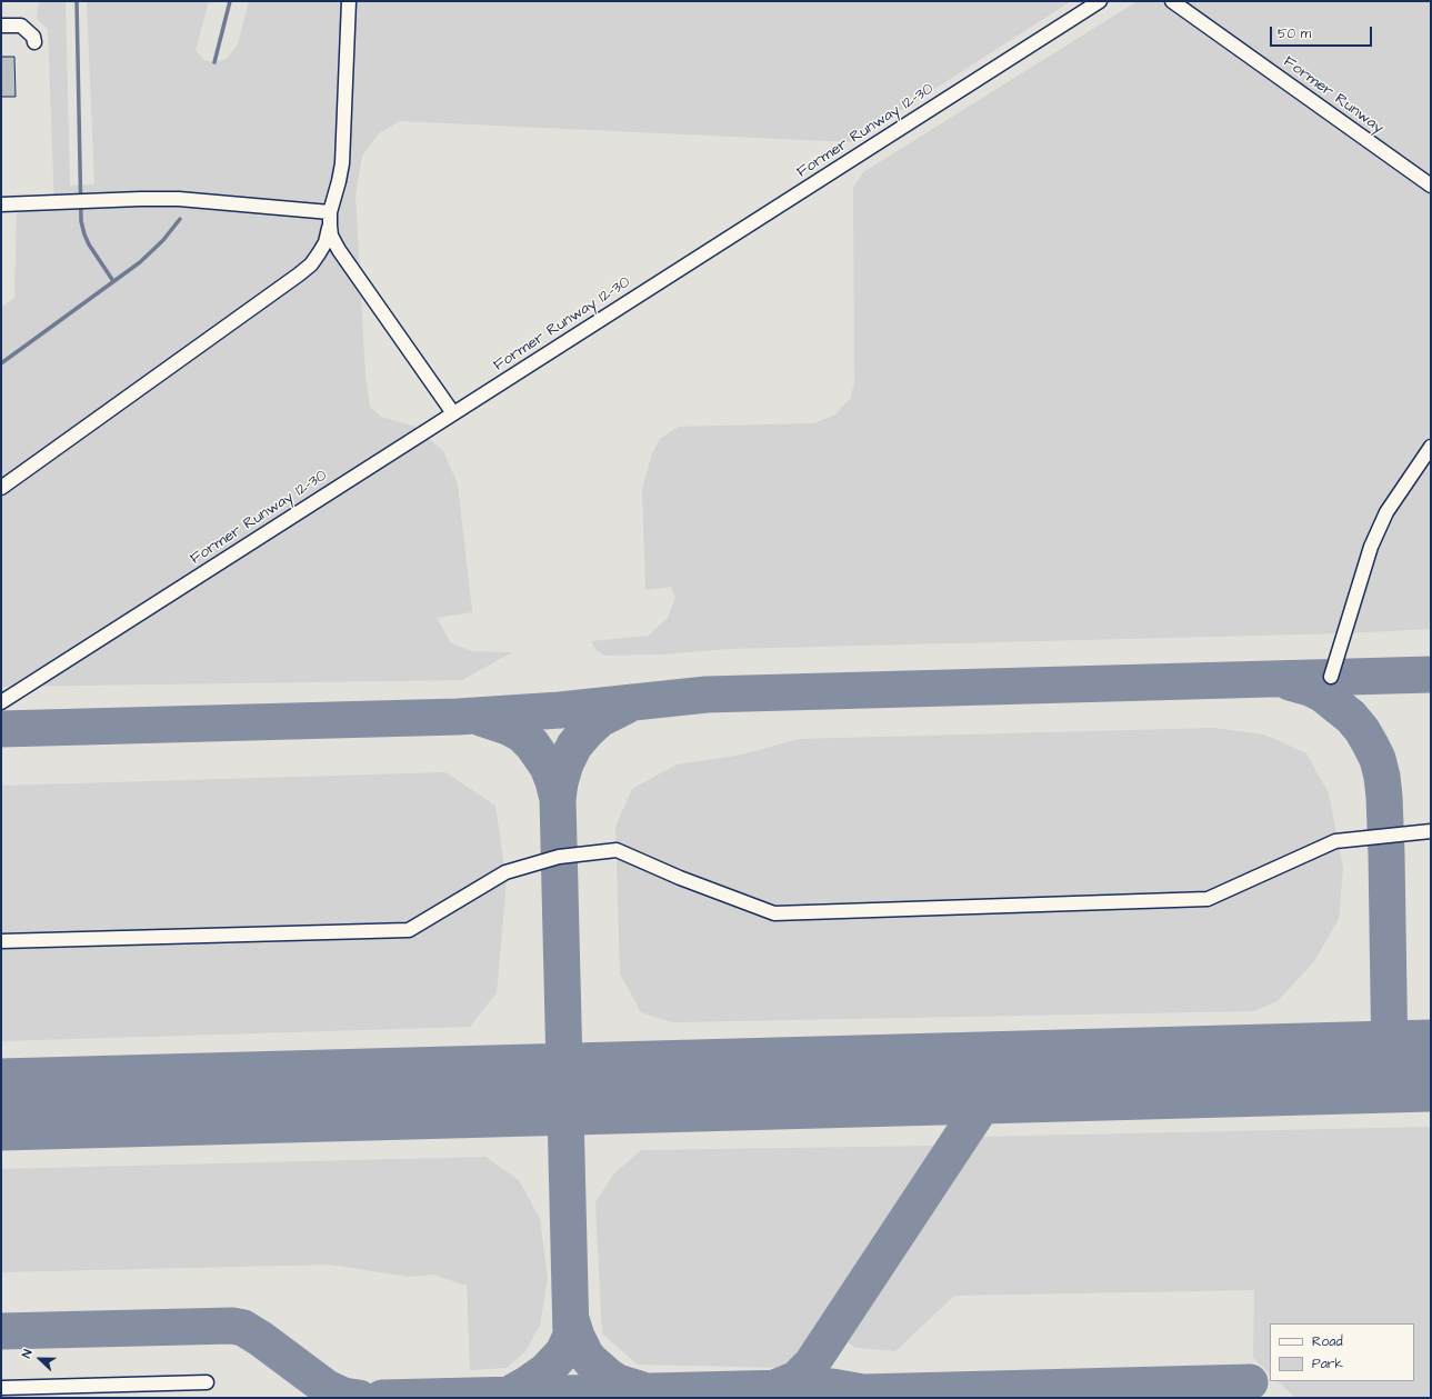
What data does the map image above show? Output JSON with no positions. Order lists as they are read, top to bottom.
{
  "streets": {
    "lane": ["Former Runway", "Former Runway 12-30"]
  },
  "legend": ["Road", "Park"],
  "scale_bar": "50 m",
  "north": "left"
}
